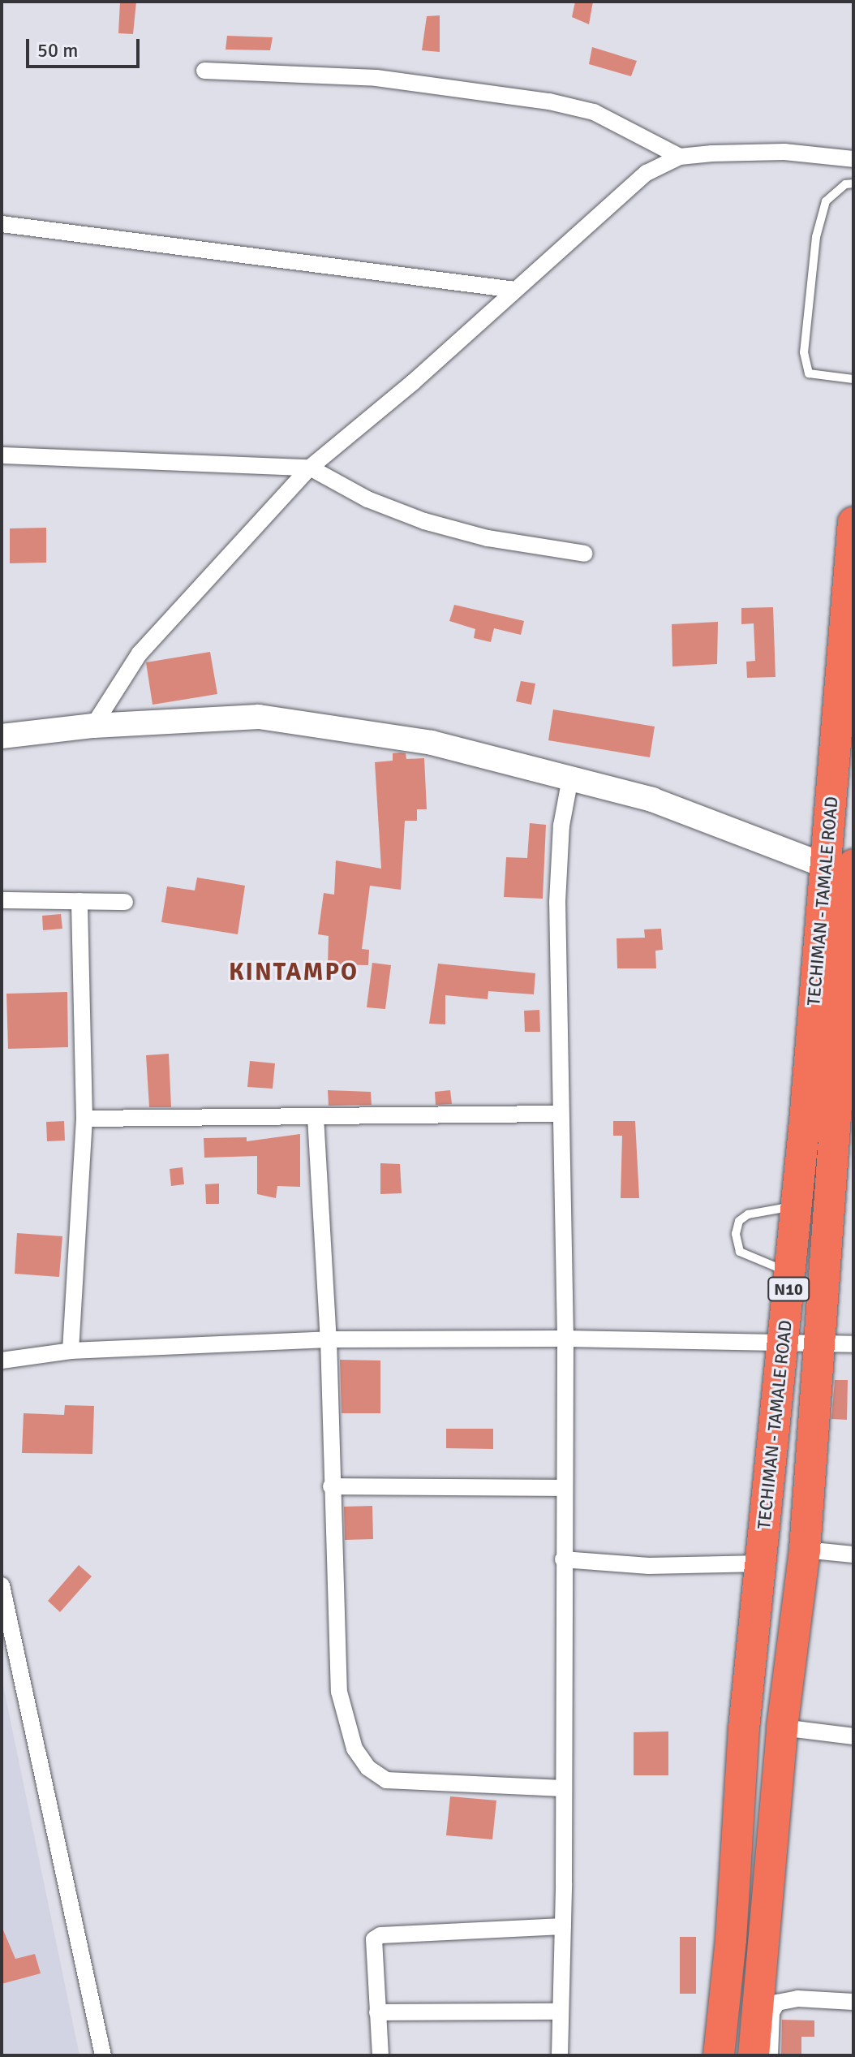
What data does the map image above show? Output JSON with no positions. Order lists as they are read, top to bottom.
{
  "streets": {
    "highway": ["TECHIMAN - TAMALE ROAD", "N10"]
  },
  "districts": ["KINTAMPO"],
  "scale_bar": "50 m"
}
